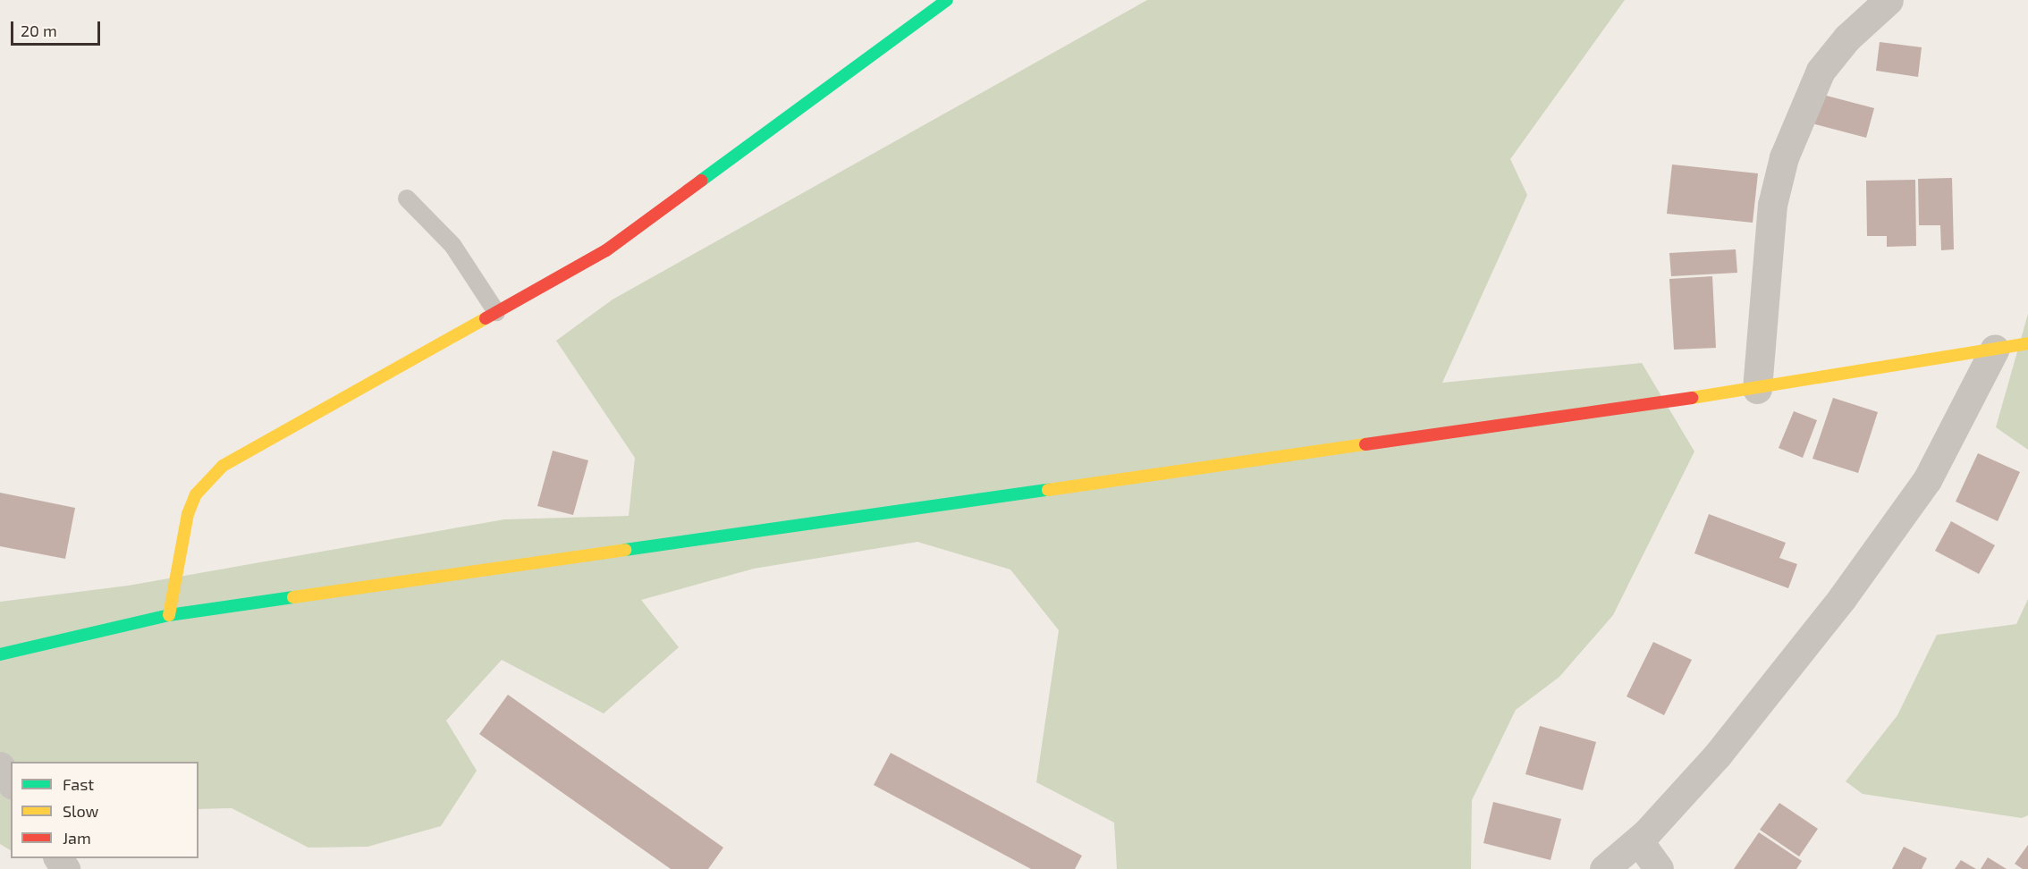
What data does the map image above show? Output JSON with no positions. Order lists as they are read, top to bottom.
{
  "legend": ["Fast", "Slow", "Jam"],
  "scale_bar": "20 m"
}
